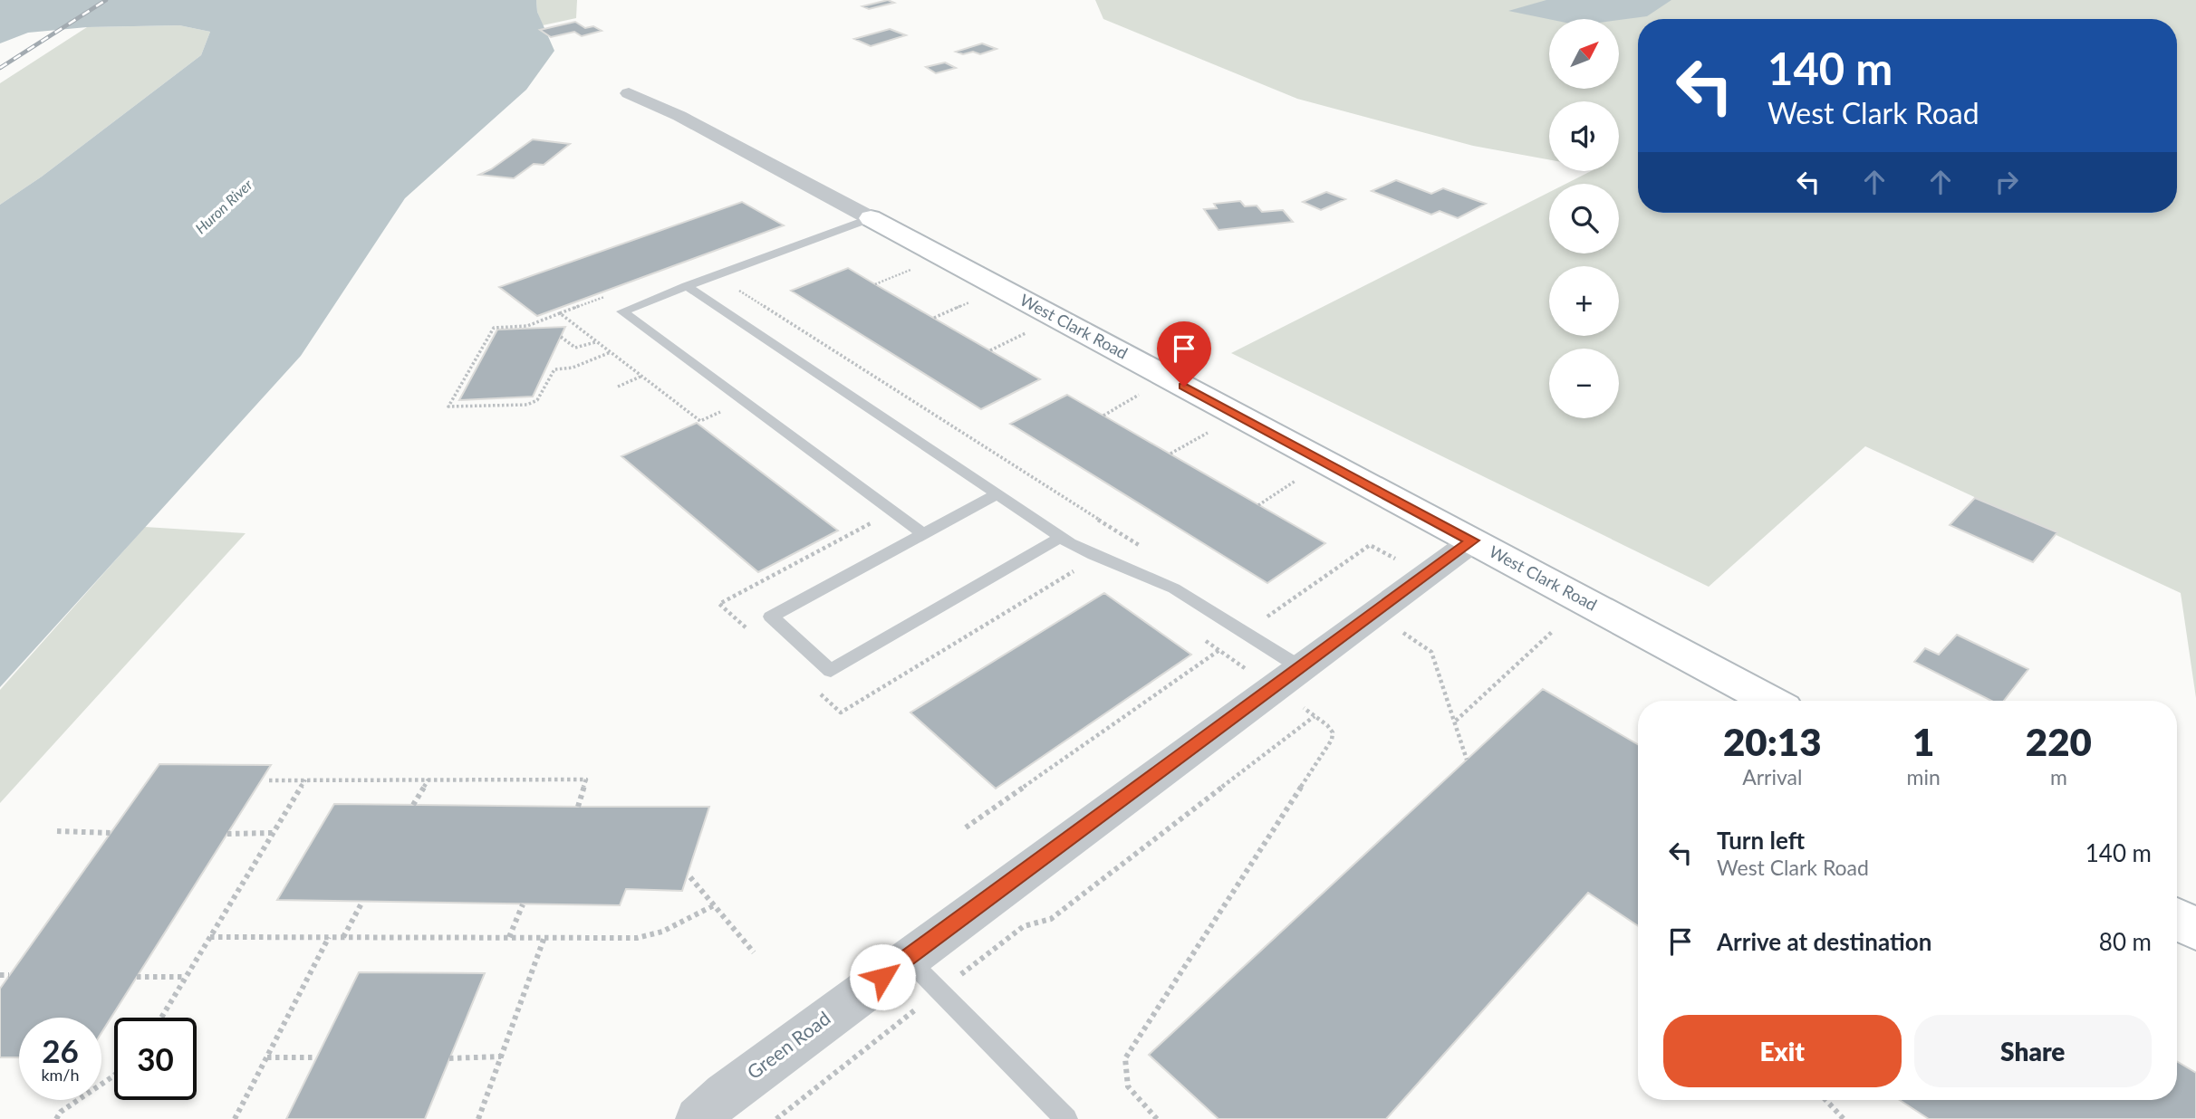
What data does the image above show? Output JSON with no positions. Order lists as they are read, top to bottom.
{
  "streets": {
    "street": ["West Clark Road", "Green Road"]
  },
  "crossings": [
    ["West Clark Road", "Green Road"]
  ],
  "water": ["Huron River"],
  "north": "top right",
  "page": {
    "map_buttons": ["+", "−"],
    "turn": ["140 m", "West Clark Road"],
    "eta": [
      "20:13",
      "Arrival",
      "1",
      "min",
      "220",
      "m"
    ],
    "list": [
      {
        "name": "Turn left",
        "note": "West Clark Road",
        "value": "140 m"
      },
      {
        "name": "Arrive at destination",
        "value": "80 m"
      }
    ],
    "buttons": ["Exit", "Share"],
    "speed": "26 km/h",
    "limit": "30"
  }
}
